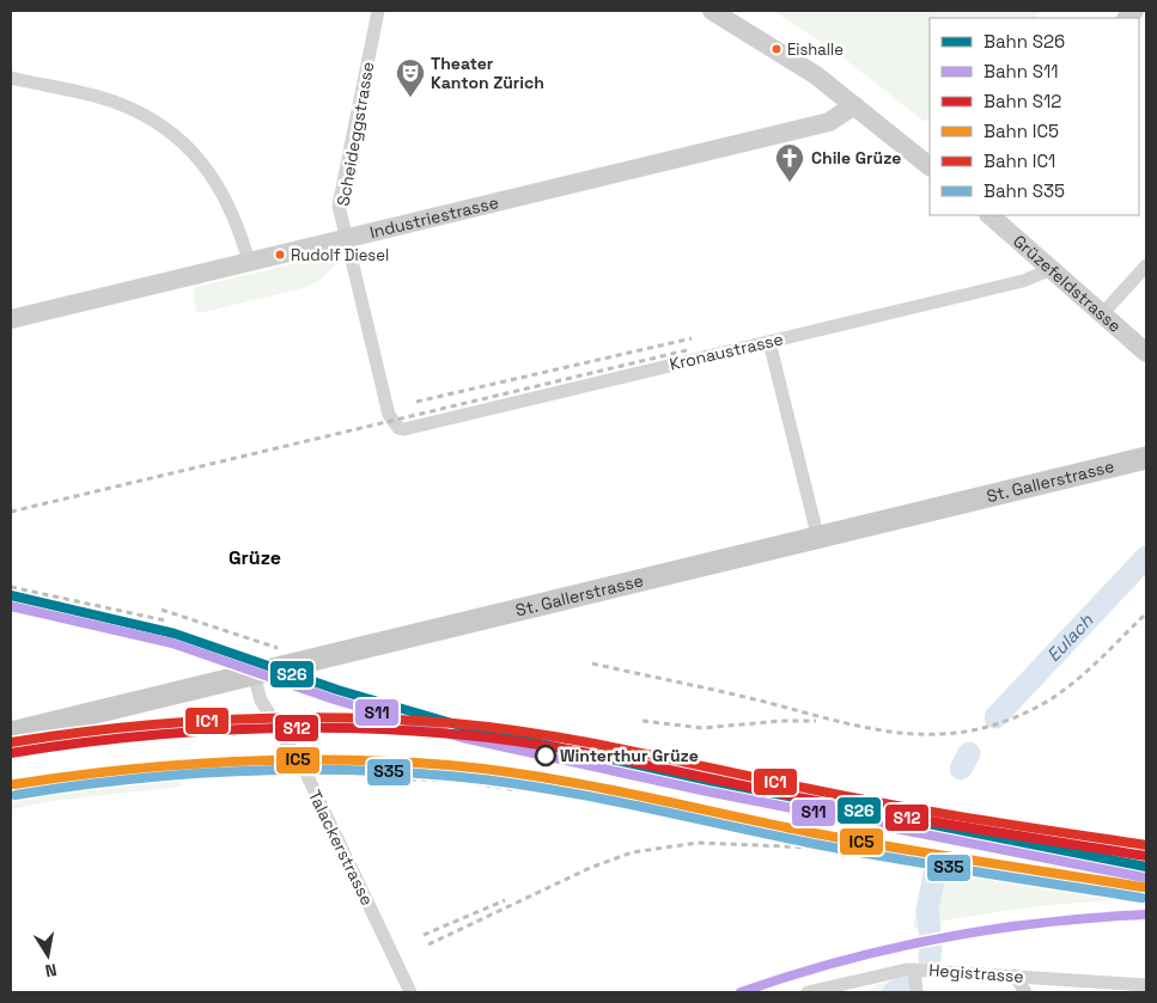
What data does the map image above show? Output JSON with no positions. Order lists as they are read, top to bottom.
{
  "streets": {
    "main road": ["St. Gallerstrasse"],
    "street": [
      "Scheideggstrasse",
      "Industriestrasse",
      "Grüzefeldstrasse",
      "Kronaustrasse",
      "Talackerstrasse",
      "Hegistrasse"
    ]
  },
  "crossings": [
    ["Scheideggstrasse", "Industriestrasse"],
    ["Scheideggstrasse", "Kronaustrasse"],
    ["Grüzefeldstrasse", "Kronaustrasse"],
    ["St. Gallerstrasse", "Talackerstrasse"]
  ],
  "districts": ["Grüze"],
  "water": ["Eulach"],
  "places": {
    "other": ["Eishalle", "Rudolf Diesel", "Winterthur Grüze"],
    "theatre": ["Theater Kanton Zürich"],
    "church": ["Chile Grüze"]
  },
  "lines": [
    "rail line S26",
    "rail line S11",
    "rail line IC1",
    "rail line S12",
    "rail line IC5",
    "rail line S35"
  ],
  "legend": [
    "Bahn S26",
    "Bahn S11",
    "Bahn S12",
    "Bahn IC5",
    "Bahn IC1",
    "Bahn S35"
  ],
  "north": "bottom"
}
